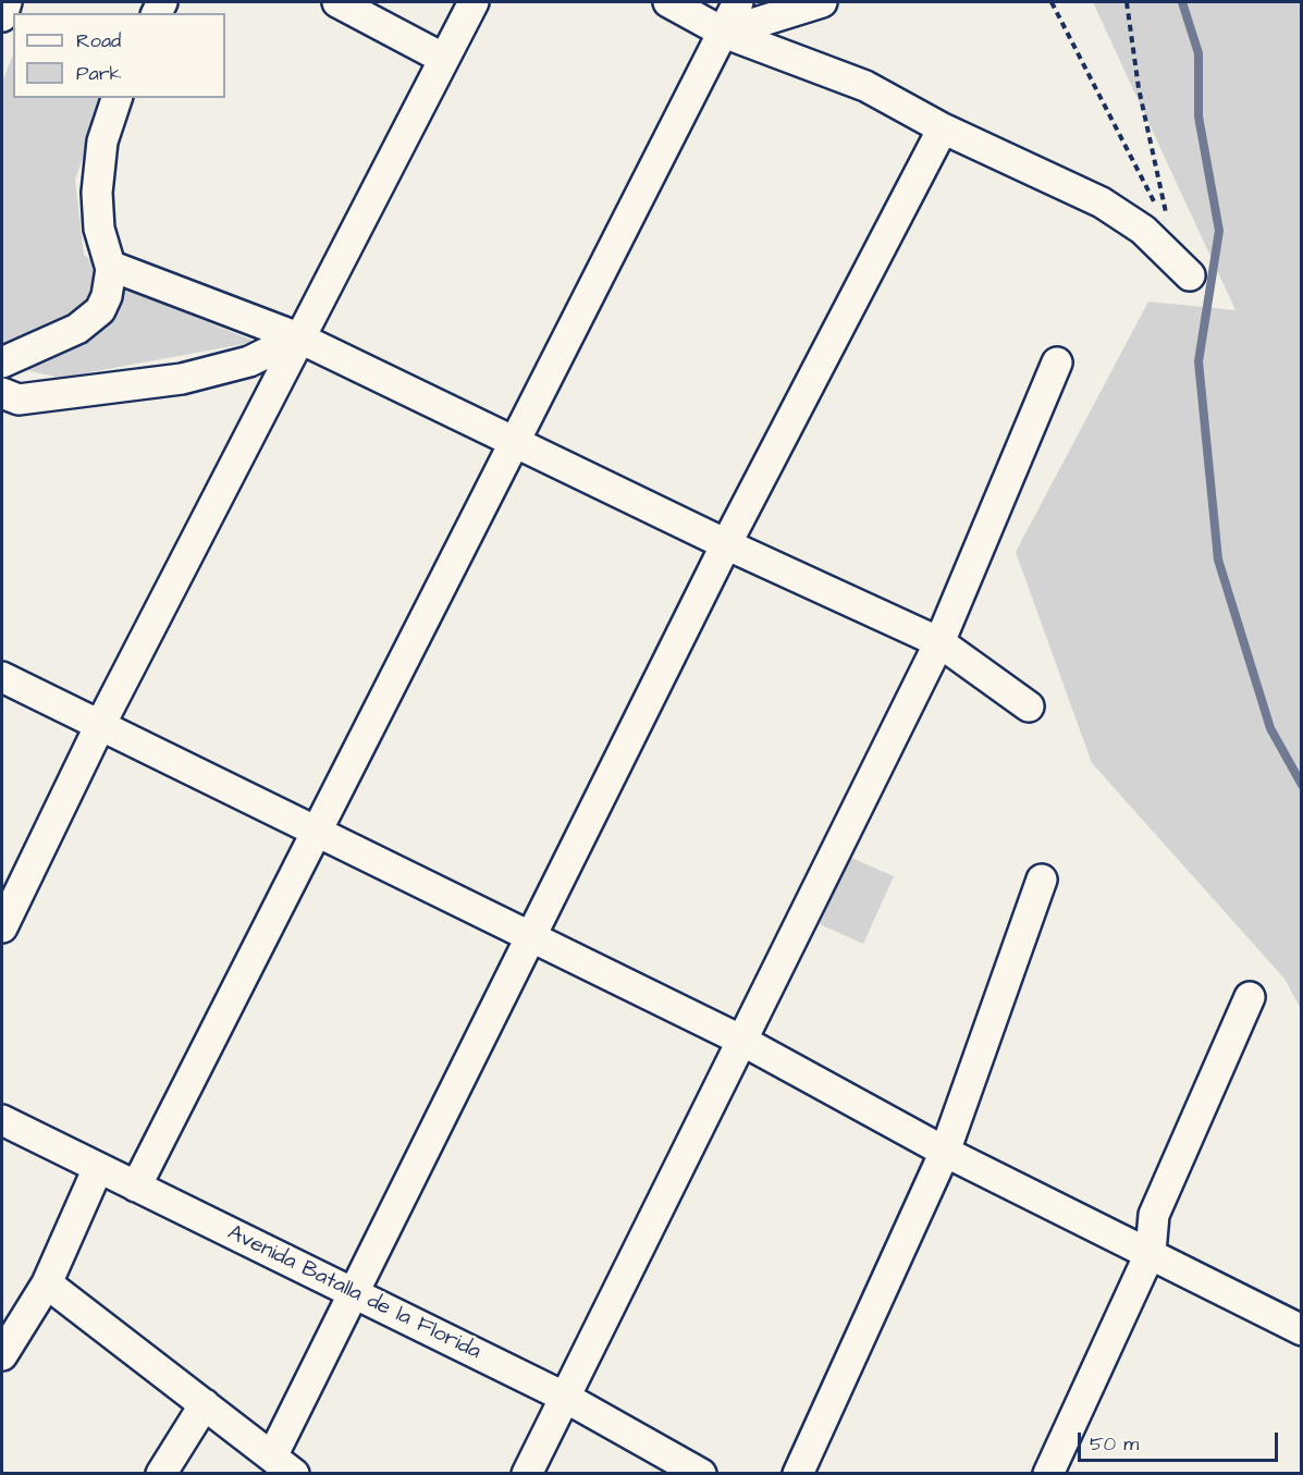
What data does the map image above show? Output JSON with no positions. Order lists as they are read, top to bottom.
{
  "streets": {
    "street": ["Avenida Batalla de la Florida"]
  },
  "legend": ["Road", "Park"],
  "scale_bar": "50 m"
}
